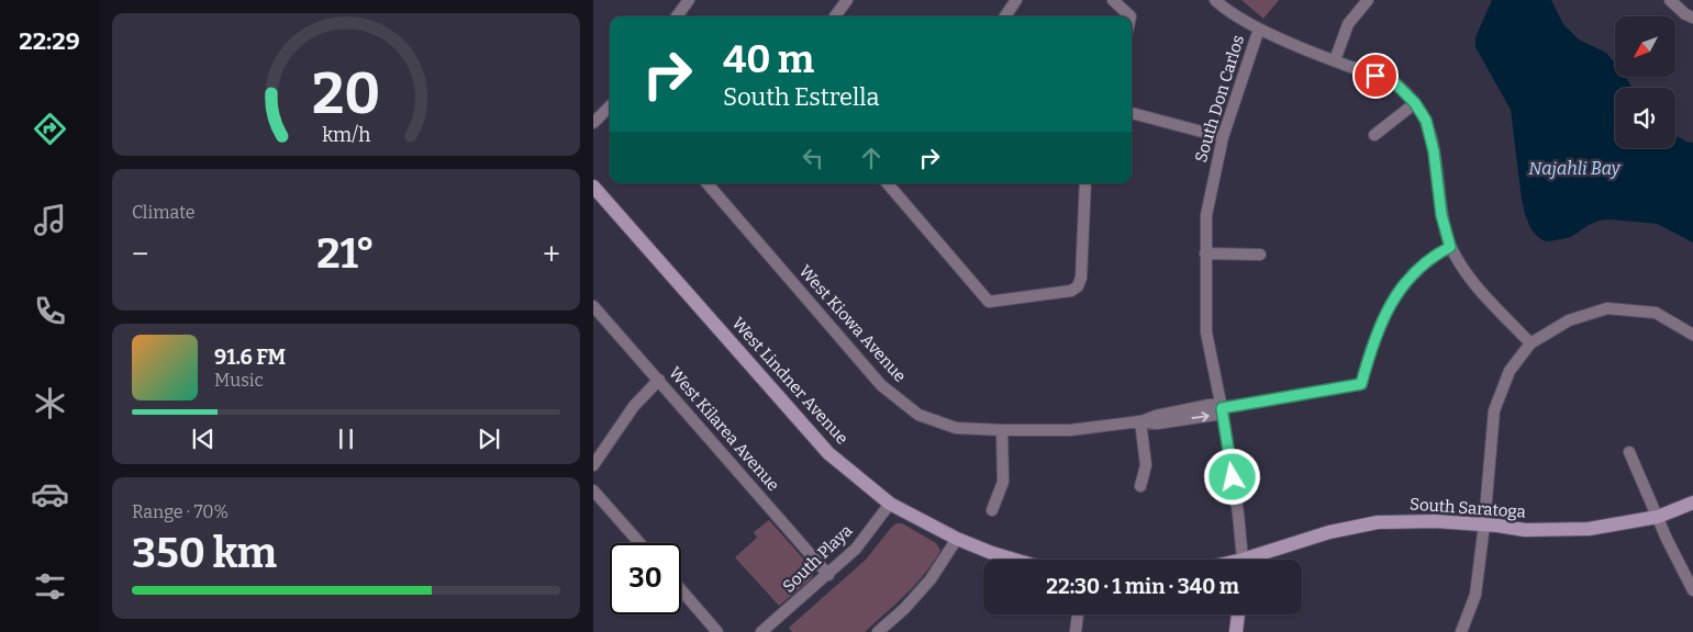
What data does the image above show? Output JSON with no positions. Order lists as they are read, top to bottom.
{
  "streets": {
    "street": [
      "South Don Carlos",
      "West Kiowa Avenue",
      "West Lindner Avenue",
      "West Kilarea Avenue",
      "South Saratoga",
      "South Playa"
    ]
  },
  "crossings": [
    ["South Don Carlos", "West Kiowa Avenue"],
    ["West Lindner Avenue", "South Playa"],
    ["West Kilarea Avenue", "South Playa"]
  ],
  "water": ["Najahli Bay"],
  "north": "bottom left",
  "page": {
    "tabs": "22:29",
    "turn": ["40 m", "South Estrella"],
    "tile": [
      "Climate",
      ["Range · 70%", "350 km"]
    ],
    "heat": ["−", "21°", "+"],
    "song": ["91.6 FM", "Music"],
    "limit": "30",
    "trip": "22:30 · 1 min · 340 m",
    "gauge": ["20", "km/h"]
  }
}
